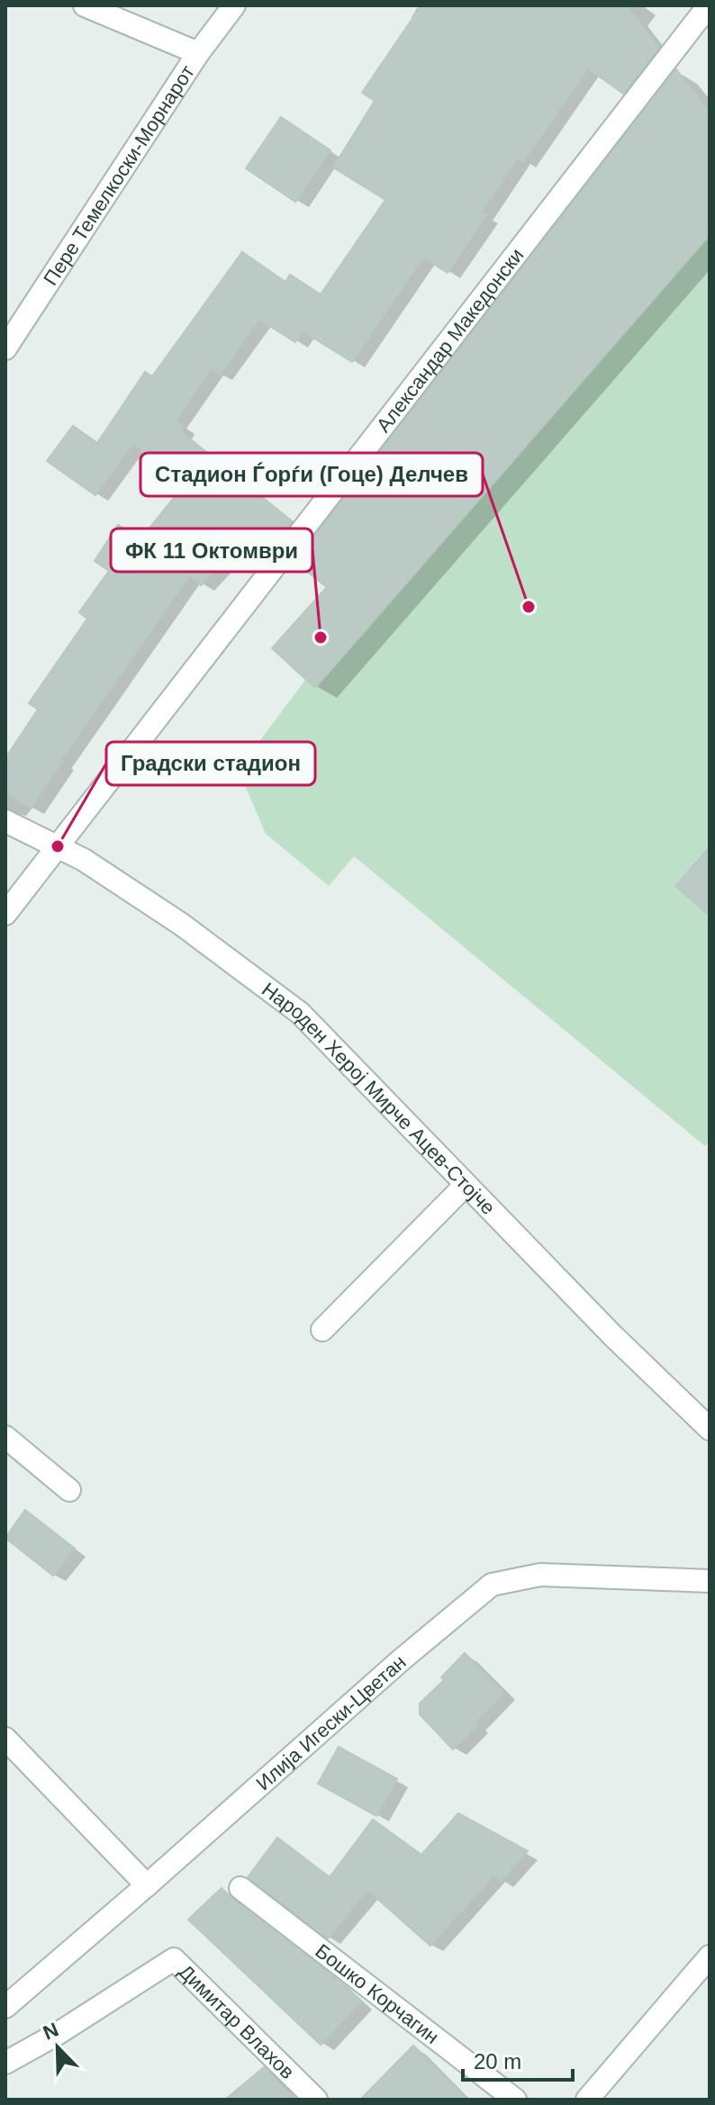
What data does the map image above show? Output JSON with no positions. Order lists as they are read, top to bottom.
{
  "streets": {
    "street": [
      "Пере Темелкоски-Морнарот",
      "Александар Македонски",
      "Народен Херој Мирче Ацев-Стојче",
      "Илија Игески-Цветан",
      "Бошко Корчагин",
      "Димитар Влахов"
    ]
  },
  "crossings": [
    ["Александар Македонски", "Народен Херој Мирче Ацев-Стојче"]
  ],
  "places": ["Стадион Ѓорѓи (Гоце) Делчев", "ФК 11 Октомври", "Градски стадион"],
  "scale_bar": "20 m",
  "north": "top left"
}
